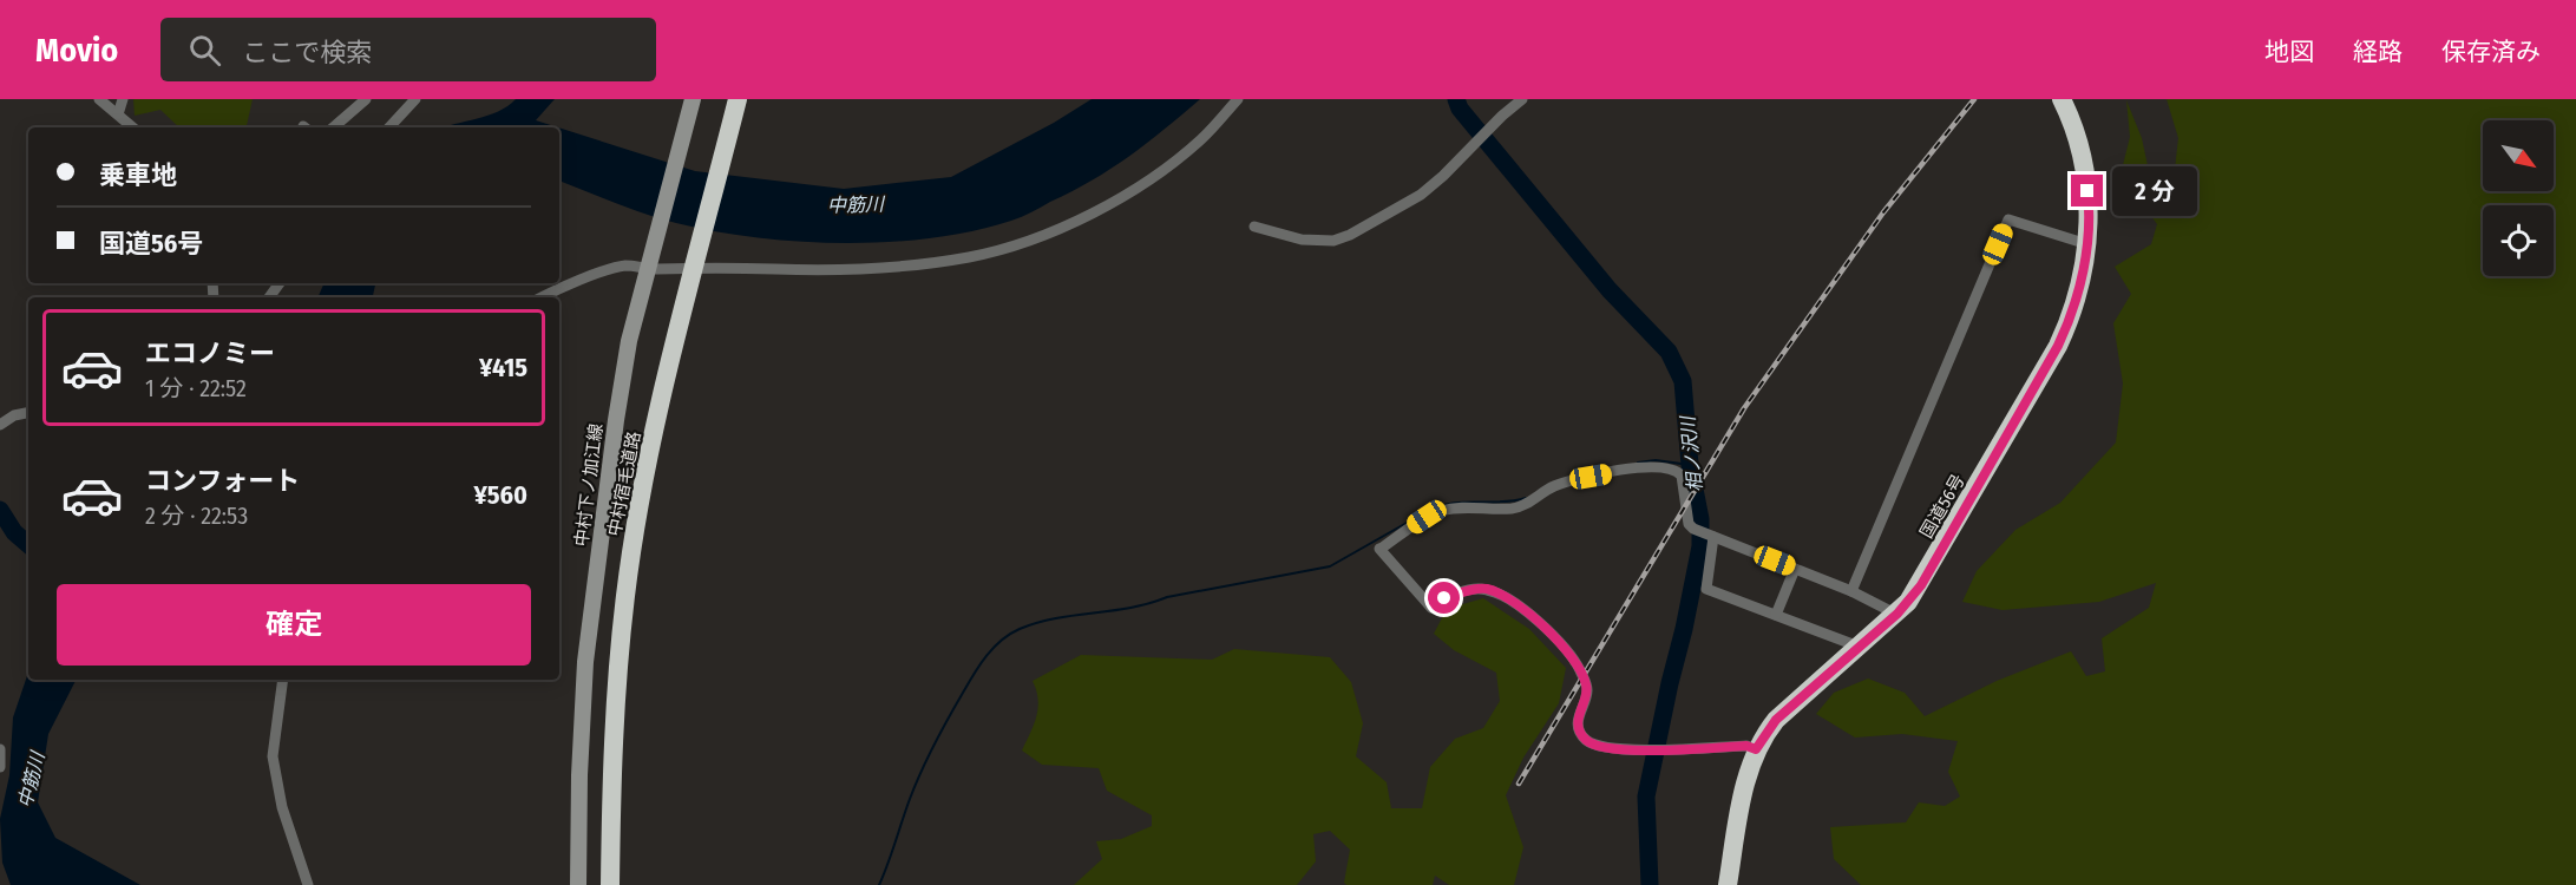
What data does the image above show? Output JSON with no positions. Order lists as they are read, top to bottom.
{
  "streets": {
    "highway": ["中村宿毛道路", "国道56号"],
    "main road": ["中村下ノ加江線"]
  },
  "water": ["中筋川", "相ノ沢川"],
  "north": "bottom right",
  "page": {
    "header": "Movio",
    "search": "ここで検索",
    "nav": ["地図", "経路", "保存済み"],
    "banner": ["乗車地", "国道56号"],
    "bubble": "2 分",
    "list": [
      {
        "name": "エコノミー",
        "note": "1 分 · 22:52",
        "value": "¥415"
      },
      {
        "name": "コンフォート",
        "note": "2 分 · 22:53",
        "value": "¥560"
      }
    ],
    "buttons": "確定"
  }
}
